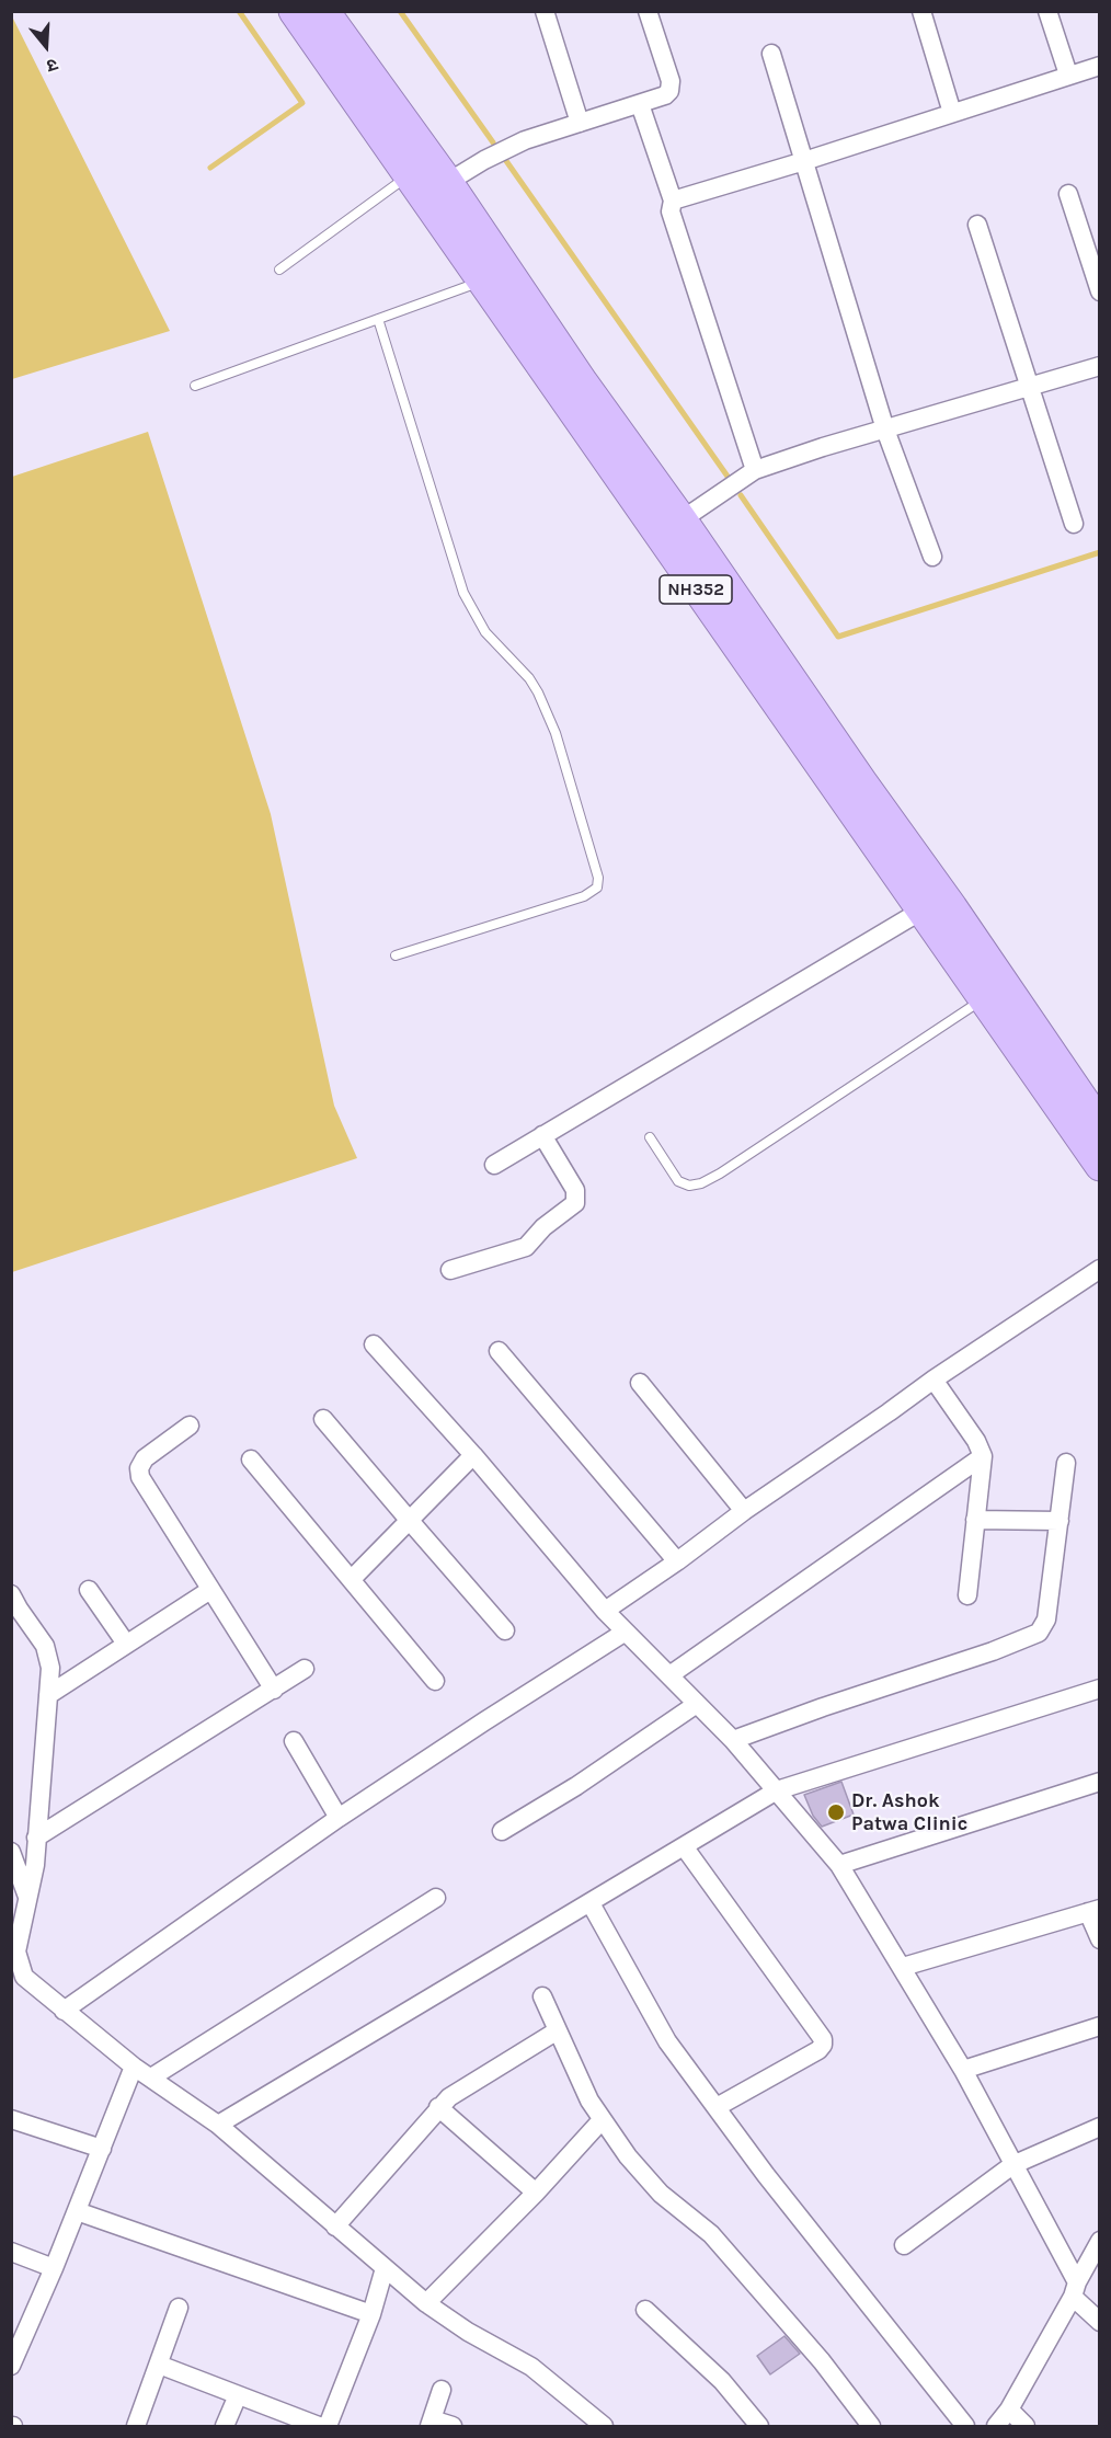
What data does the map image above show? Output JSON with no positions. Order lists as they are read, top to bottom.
{
  "streets": {
    "highway": ["NH352"]
  },
  "places": ["Dr. Ashok Patwa Clinic"],
  "north": "bottom"
}
